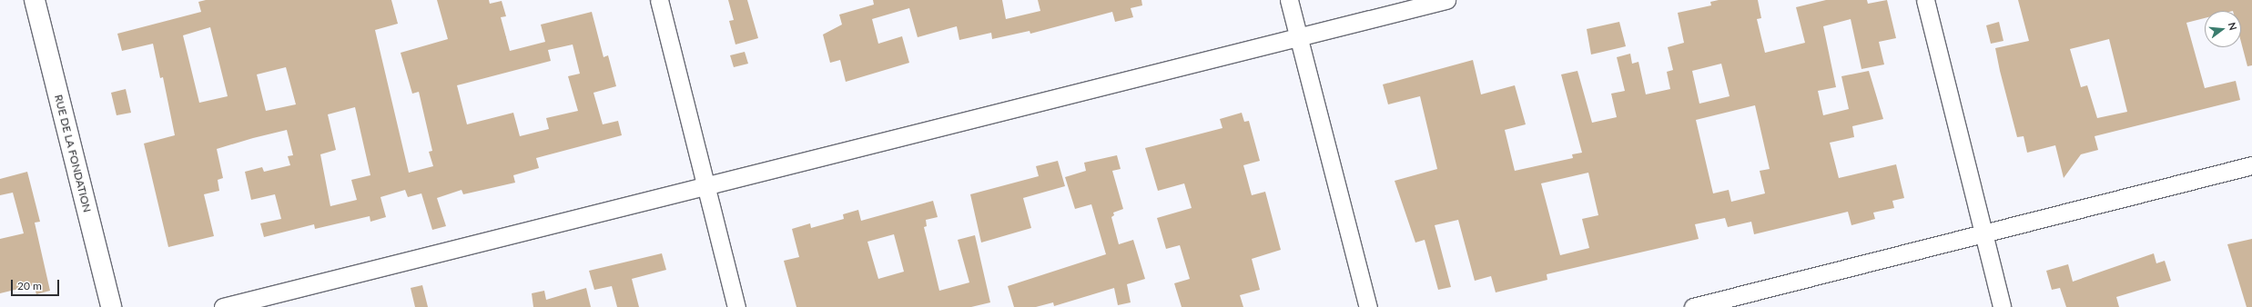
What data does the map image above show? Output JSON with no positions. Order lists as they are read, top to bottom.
{
  "streets": {
    "street": ["RUE DE LA FONDATION"]
  },
  "scale_bar": "20 m",
  "north": "right"
}
